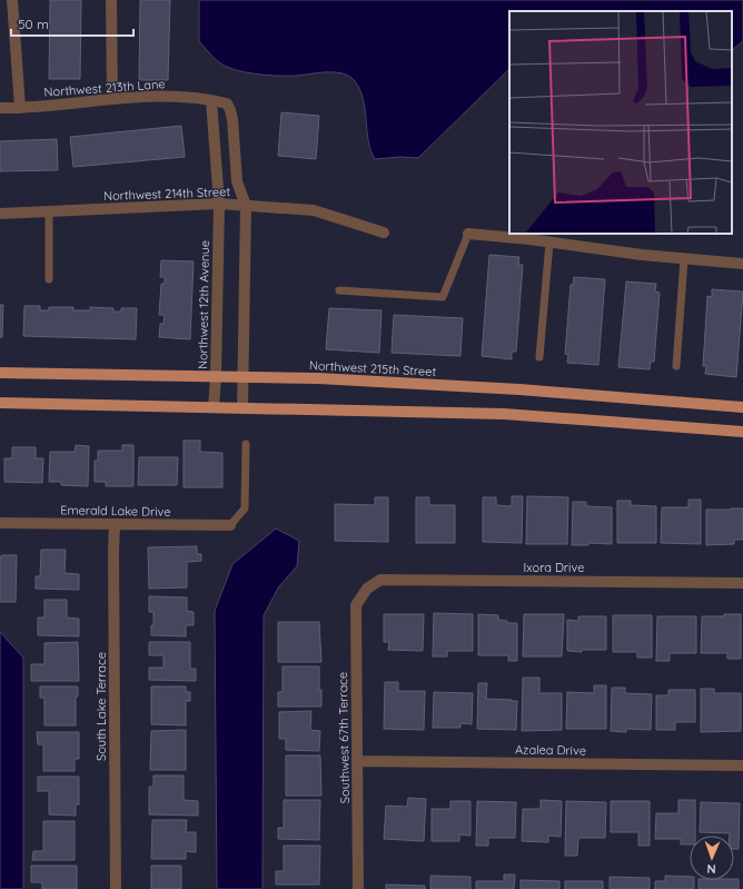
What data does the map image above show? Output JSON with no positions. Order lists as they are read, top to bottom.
{
  "streets": {
    "main road": ["Northwest 215th Street"],
    "street": [
      "Northwest 213th Lane",
      "Northwest 214th Street",
      "Northwest 12th Avenue",
      "Emerald Lake Drive",
      "Ixora Drive",
      "South Lake Terrace",
      "Southwest 67th Terrace",
      "Azalea Drive"
    ]
  },
  "crossings": [
    ["Northwest 213th Lane", "Northwest 214th Street"],
    ["Northwest 214th Street", "Northwest 12th Avenue"],
    ["Northwest 12th Avenue", "Northwest 215th Street"],
    ["Emerald Lake Drive", "South Lake Terrace"],
    ["Ixora Drive", "Southwest 67th Terrace"],
    ["Southwest 67th Terrace", "Azalea Drive"]
  ],
  "scale_bar": "50 m",
  "north": "bottom"
}
